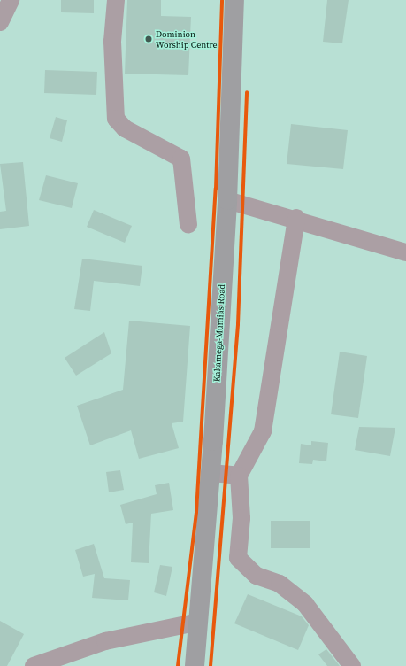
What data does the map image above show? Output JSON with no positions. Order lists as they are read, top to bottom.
{
  "streets": {
    "highway": ["Kakamega-Mumias Road"]
  },
  "places": ["Dominion Worship Centre"]
}
